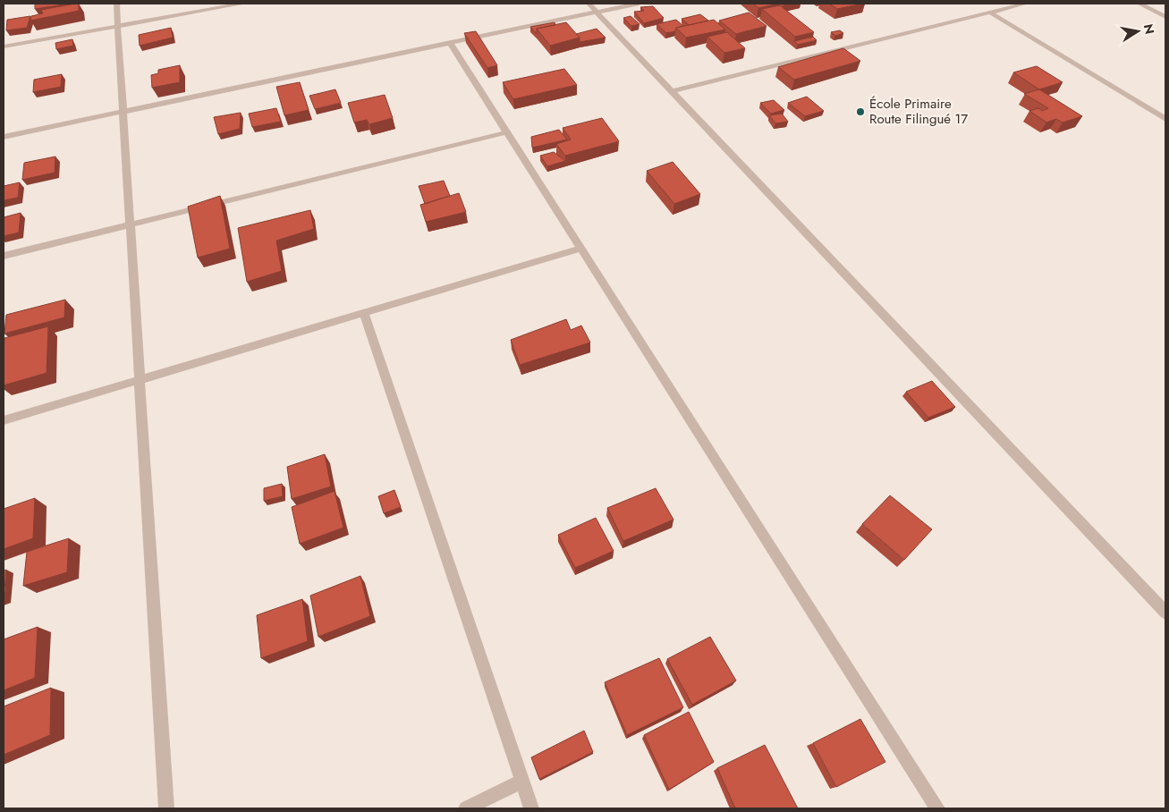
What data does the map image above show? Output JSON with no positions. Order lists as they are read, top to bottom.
{
  "places": ["École Primaire Route Filingué 17"],
  "north": "right"
}
